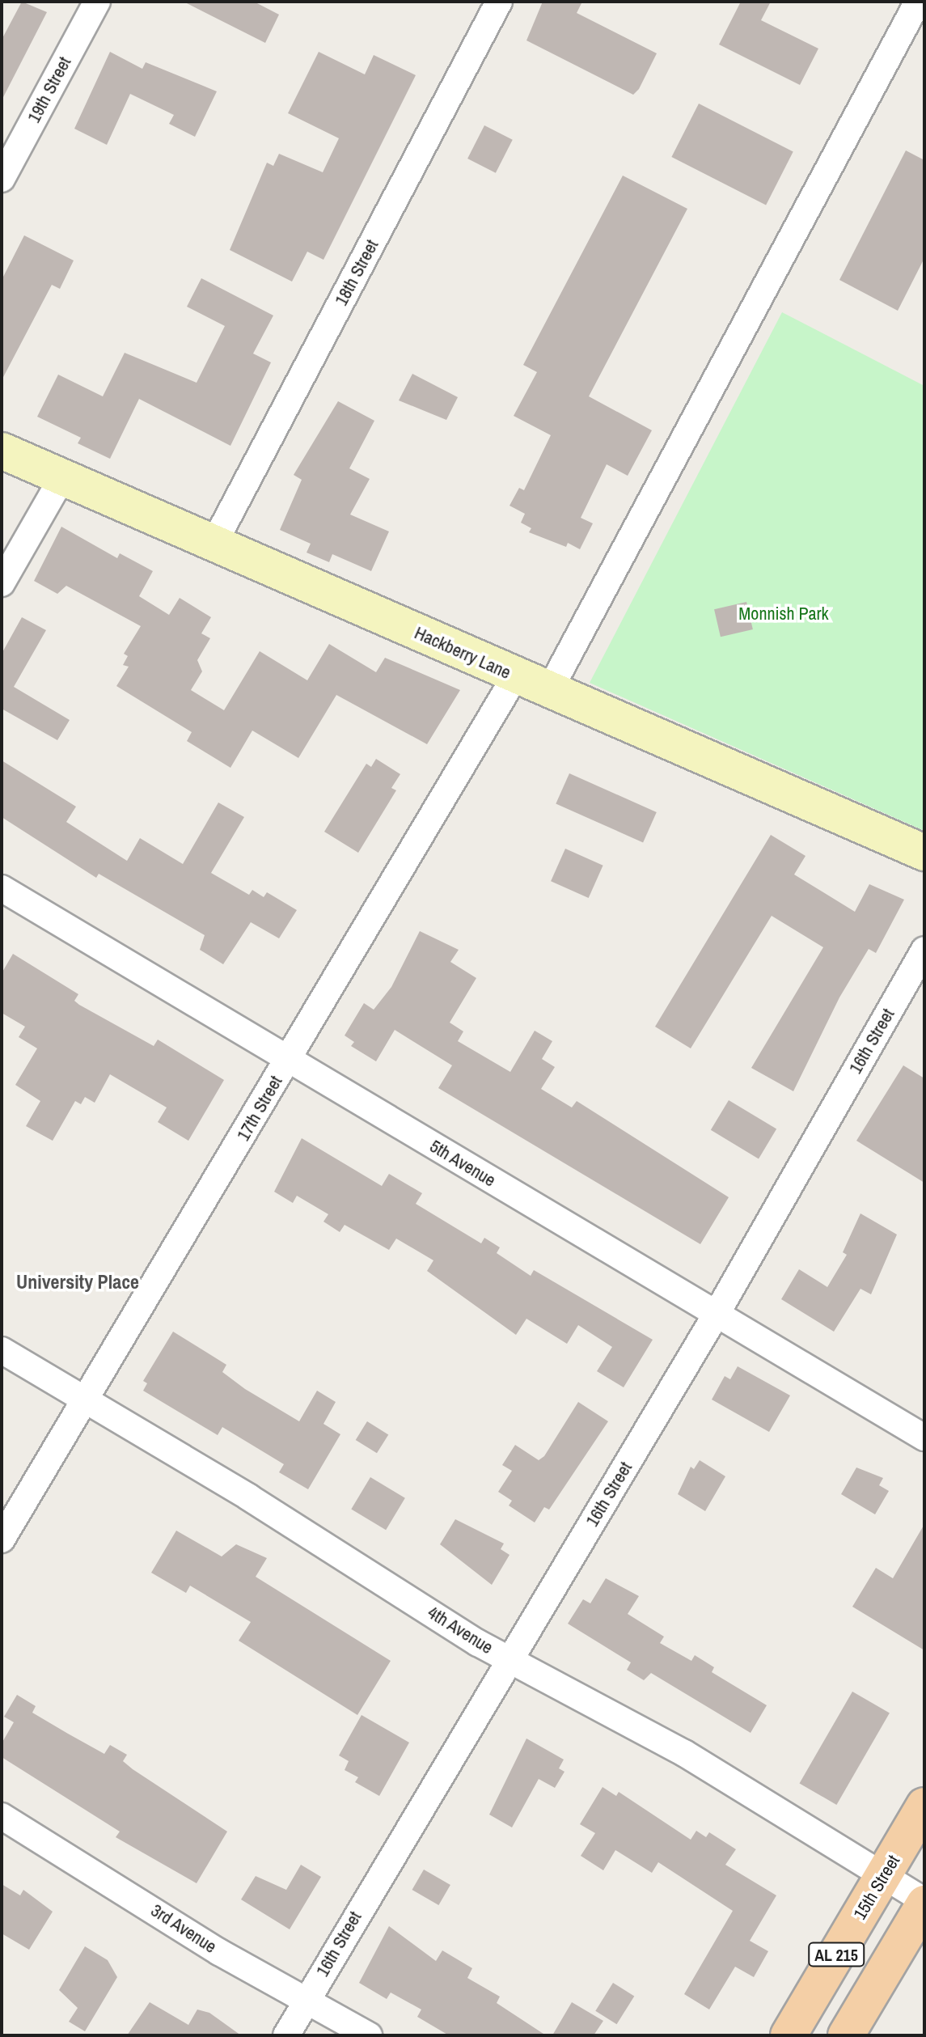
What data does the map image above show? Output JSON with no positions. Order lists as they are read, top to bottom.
{
  "streets": {
    "main road": ["Hackberry Lane", "15th Street", "AL 215"],
    "street": [
      "19th Street",
      "18th Street",
      "16th Street",
      "17th Street",
      "5th Avenue",
      "4th Avenue",
      "3rd Avenue"
    ]
  },
  "crossings": [
    ["18th Street", "Hackberry Lane"],
    ["Hackberry Lane", "17th Street"],
    ["16th Street", "5th Avenue"],
    ["16th Street", "4th Avenue"],
    ["16th Street", "3rd Avenue"],
    ["17th Street", "5th Avenue"],
    ["17th Street", "4th Avenue"],
    ["4th Avenue", "15th Street"],
    ["4th Avenue", "AL 215"]
  ],
  "districts": ["University Place"],
  "parks": ["Monnish Park"]
}
